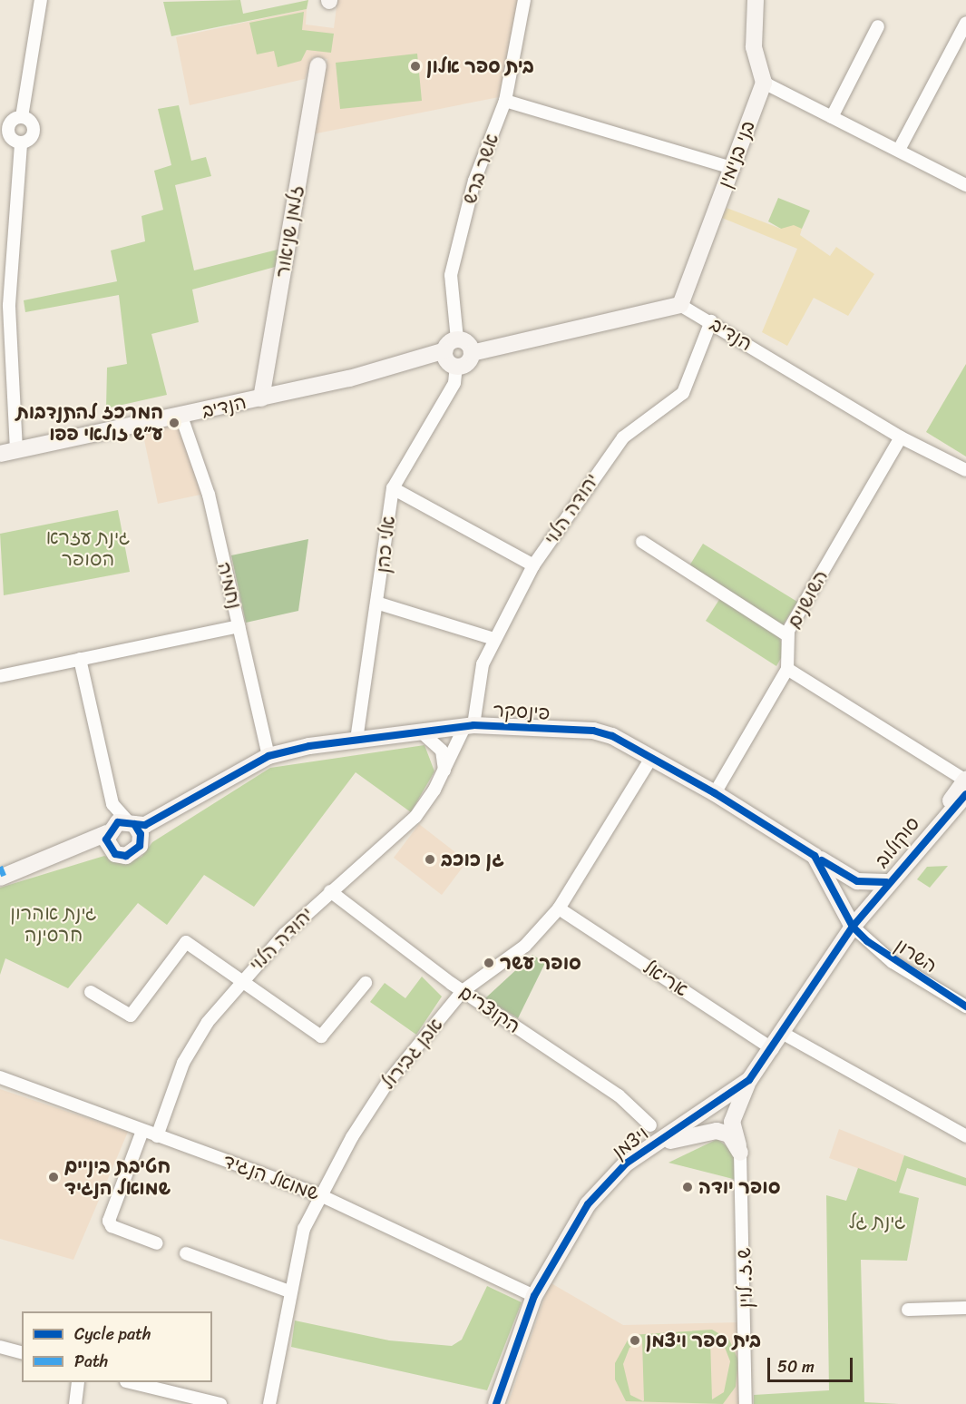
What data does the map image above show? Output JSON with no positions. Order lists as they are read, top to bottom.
{
  "streets": {
    "street": [
      "בני בנימין",
      "אשר ברש",
      "זלמן שניאור",
      "הנדיב",
      "יהודה הלוי",
      "אלי כהן",
      "נחמיה",
      "השושנים",
      "פינסקר",
      "סוקולוב",
      "השרון",
      "אריאל",
      "הקוצרים",
      "אבן גבירול",
      "ויצמן",
      "שמואל הנגיד",
      "ש.ז. לוין"
    ]
  },
  "crossings": [
    ["בני בנימין", "הנדיב"],
    ["אשר ברש", "הנדיב"],
    ["אשר ברש", "אלי כהן"],
    ["זלמן שניאור", "הנדיב"],
    ["הנדיב", "יהודה הלוי"],
    ["הנדיב", "אלי כהן"],
    ["הנדיב", "נחמיה"],
    ["הנדיב", "השושנים"],
    ["יהודה הלוי", "פינסקר"],
    ["יהודה הלוי", "הקוצרים"],
    ["יהודה הלוי", "שמואל הנגיד"],
    ["אלי כהן", "פינסקר"],
    ["נחמיה", "פינסקר"],
    ["פינסקר", "סוקולוב"],
    ["פינסקר", "השרון"],
    ["פינסקר", "אבן גבירול"],
    ["סוקולוב", "השרון"],
    ["סוקולוב", "ויצמן"],
    ["אריאל", "אבן גבירול"],
    ["אריאל", "ויצמן"],
    ["הקוצרים", "אבן גבירול"],
    ["אבן גבירול", "שמואל הנגיד"],
    ["ויצמן", "שמואל הנגיד"],
    ["ויצמן", "ש.ז. לוין"]
  ],
  "parks": ["גינת עזרא הסופר", "גינת אהרון חרסינה", "גינת גל"],
  "places": [
    "בית ספר אלון",
    "המרכז להתנדבות ע״ש זולאי פפו",
    "גן כוכב",
    "סופר עשר",
    "חטיבת ביניים שמואל הנגיד",
    "סופר יודה",
    "בית ספר ויצמן"
  ],
  "legend": ["Cycle path", "Path"],
  "scale_bar": "50 m"
}
